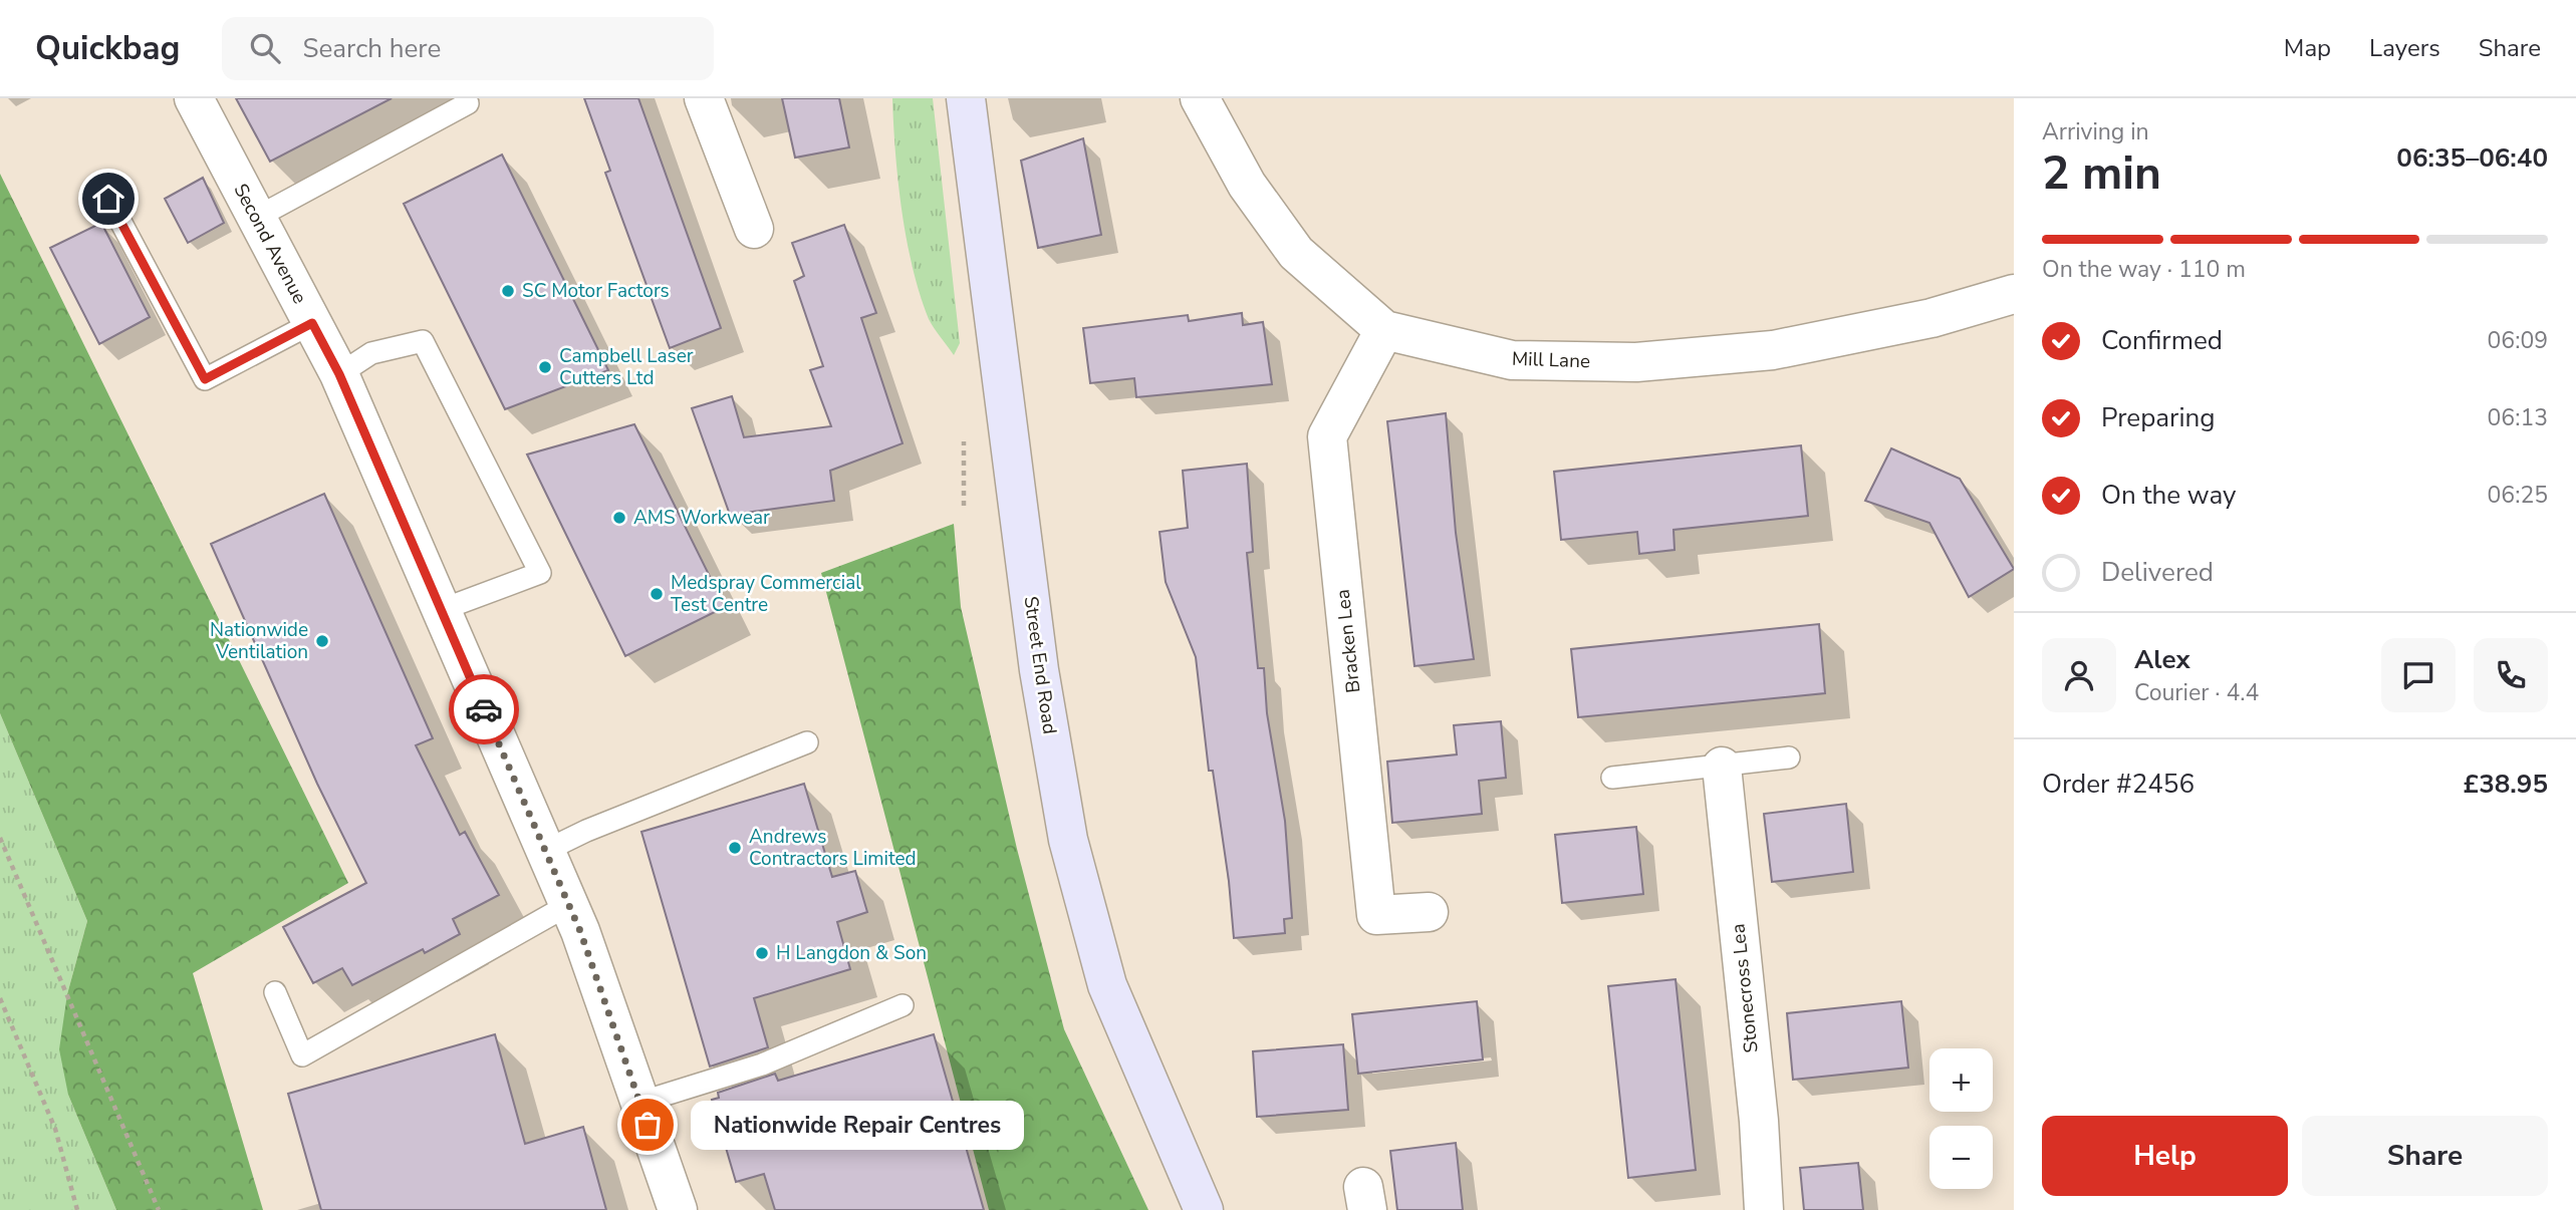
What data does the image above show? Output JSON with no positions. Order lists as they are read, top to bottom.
{
  "streets": {
    "street": [
      "Second Avenue",
      "Mill Lane",
      "Bracken Lea",
      "Street End Road",
      "Stonecross Lea"
    ]
  },
  "crossings": [
    ["Mill Lane", "Bracken Lea"]
  ],
  "places": [
    "SC Motor Factors",
    "Campbell Laser Cutters Ltd",
    "AMS Workwear",
    "Medspray Commercial Test Centre",
    "Nationwide Ventilation",
    "Andrews Contractors Limited",
    "H Langdon & Son",
    "Nationwide Repair Centres"
  ],
  "page": {
    "header": "Quickbag",
    "search": "Search here",
    "nav": ["Map", "Layers", "Share"],
    "heading": ["2 min", "Arriving in", "06:35–06:40"],
    "panel": [
      "Alex",
      "Courier · 4.4",
      "Order #2456",
      "£38.95"
    ],
    "bar": "On the way · 110 m",
    "list": [
      ["Confirmed", "06:09"],
      ["Preparing", "06:13"],
      ["On the way", "06:25"],
      "Delivered"
    ],
    "map_buttons": ["+", "−"],
    "bubble": "Nationwide Repair Centres",
    "buttons": ["Help", "Share"]
  }
}
